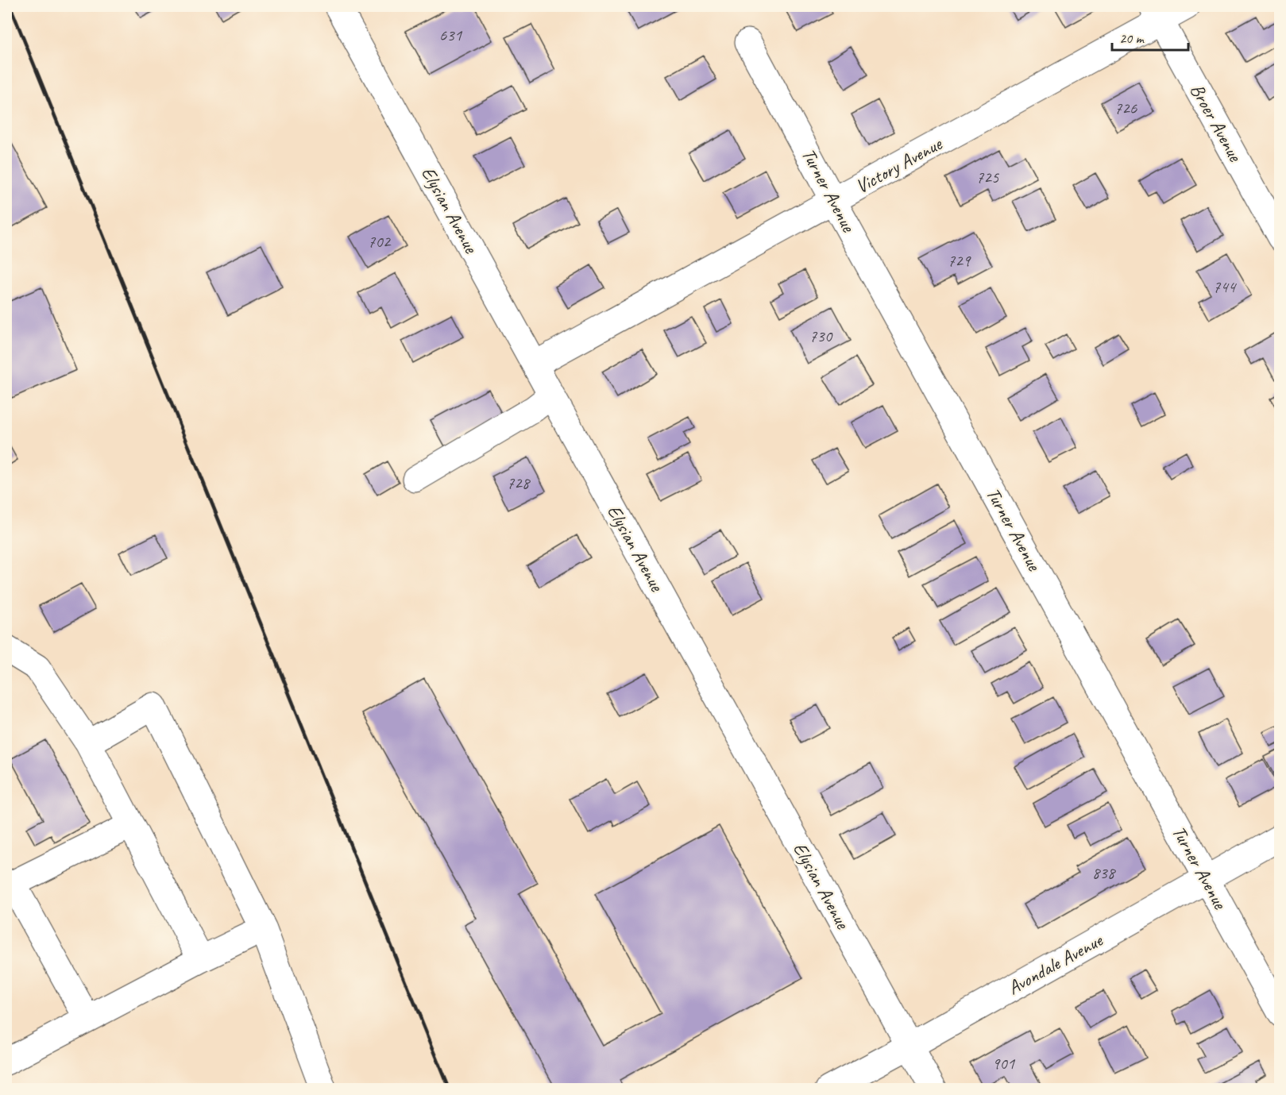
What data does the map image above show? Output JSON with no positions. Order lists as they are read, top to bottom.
{
  "streets": {
    "street": [
      "Broer Avenue",
      "Victory Avenue",
      "Turner Avenue",
      "Elysian Avenue",
      "Avondale Avenue"
    ]
  },
  "crossings": [
    ["Broer Avenue", "Victory Avenue"],
    ["Victory Avenue", "Turner Avenue"],
    ["Victory Avenue", "Elysian Avenue"],
    ["Turner Avenue", "Avondale Avenue"],
    ["Elysian Avenue", "Avondale Avenue"]
  ],
  "house_numbers": [
    "631",
    "726",
    "725",
    "702",
    "729",
    "744",
    "730",
    "728",
    "838",
    "901"
  ],
  "scale_bar": "20 m"
}
